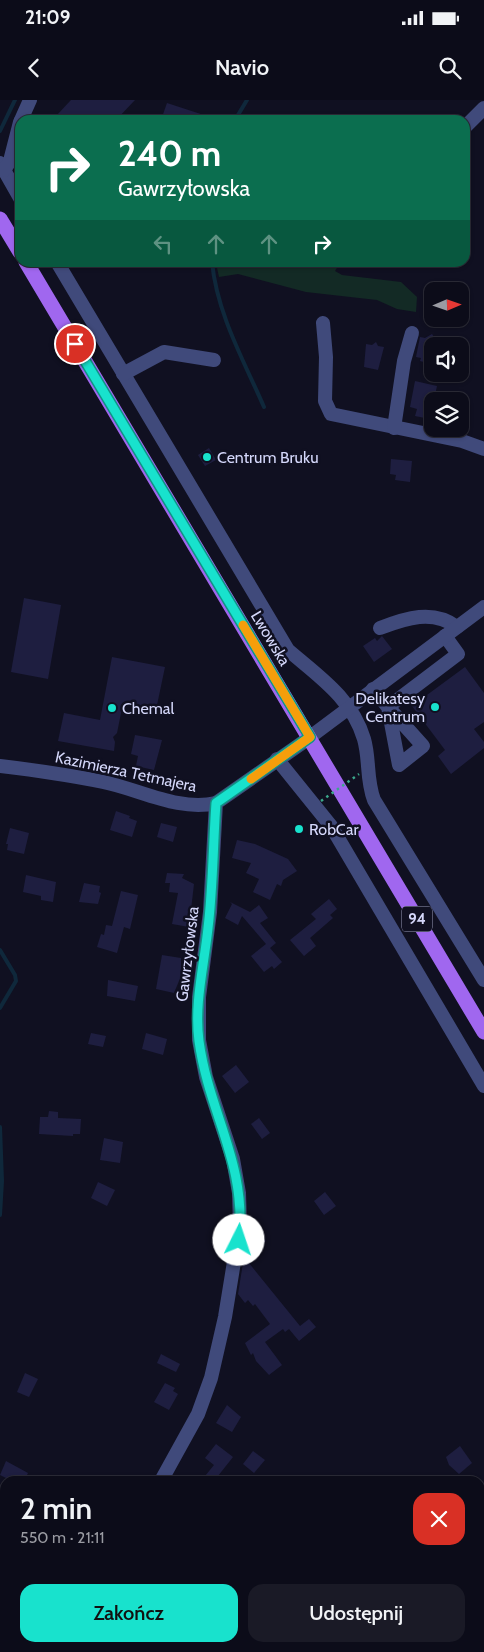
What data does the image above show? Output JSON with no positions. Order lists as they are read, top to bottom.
{
  "streets": {
    "main road": ["Lwowska", "94"],
    "street": ["Kazimierza Tetmajera", "Gawrzyłowska"]
  },
  "crossings": [
    ["Kazimierza Tetmajera", "Gawrzyłowska"]
  ],
  "places": [
    "Centrum Bruku",
    "Delikatesy Centrum",
    "Chemal",
    "RobCar"
  ],
  "north": "right",
  "page": {
    "status": "21:09",
    "header": "Navio",
    "turn": ["240 m", "Gawrzyłowska"],
    "heading": ["2 min", "550 m · 21:11"],
    "buttons": ["Zakończ", "Udostępnij"]
  }
}
